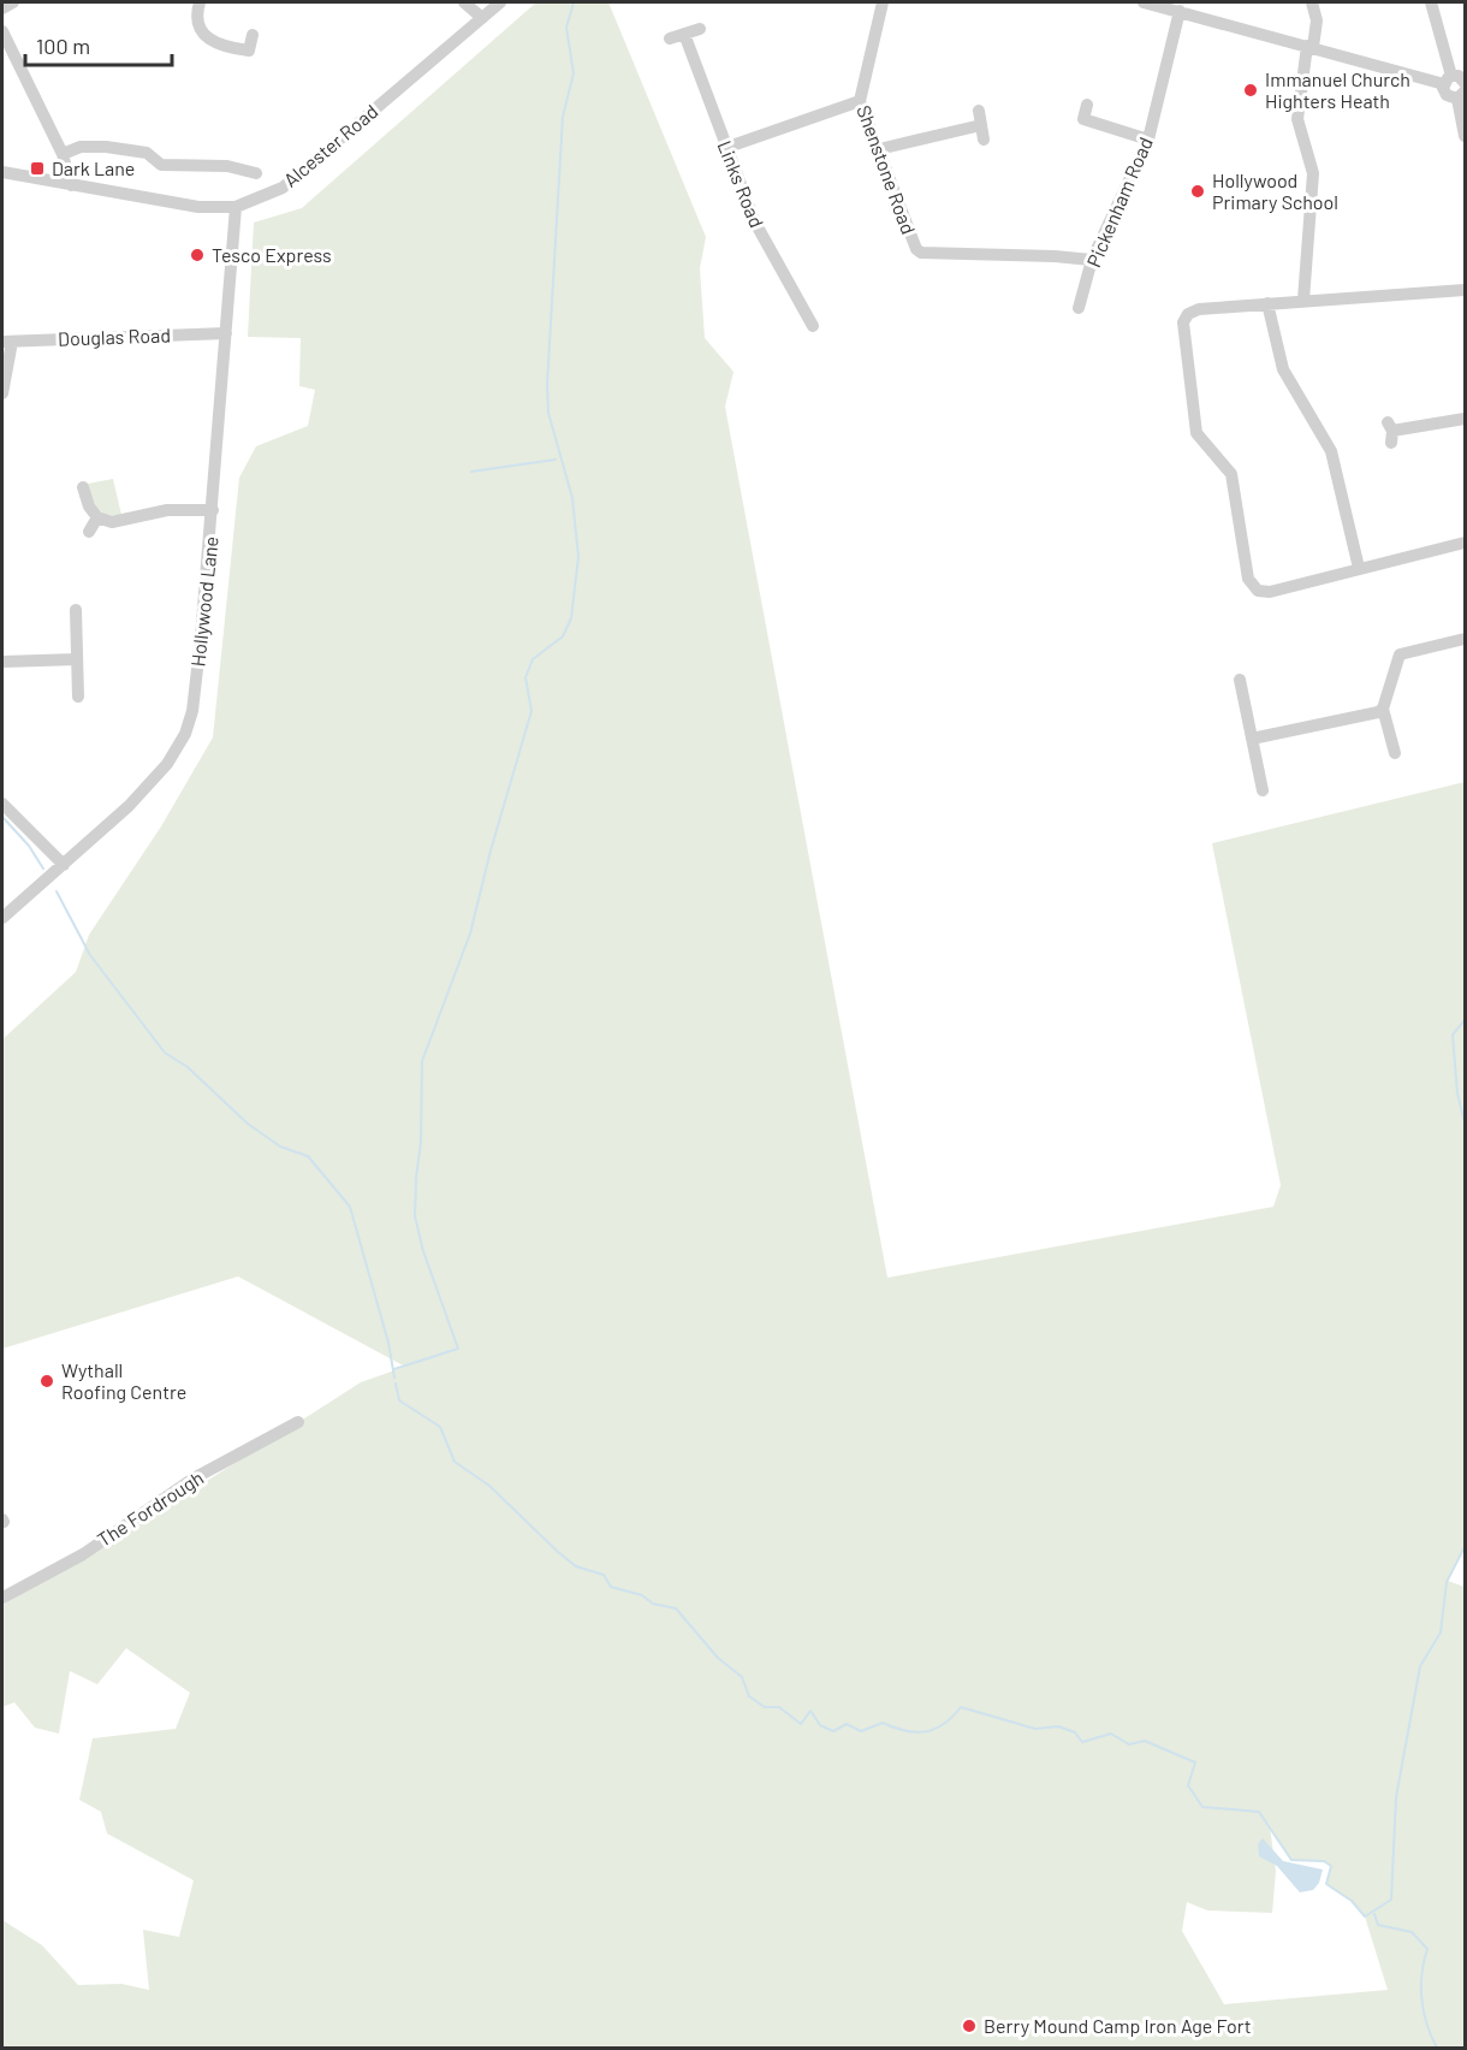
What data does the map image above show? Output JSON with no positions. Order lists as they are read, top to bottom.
{
  "streets": {
    "street": [
      "Alcester Road",
      "Shenstone Road",
      "Links Road",
      "Pickenham Road",
      "Douglas Road",
      "Hollywood Lane",
      "The Fordrough"
    ]
  },
  "crossings": [
    ["Alcester Road", "Hollywood Lane"],
    ["Shenstone Road", "Pickenham Road"],
    ["Douglas Road", "Hollywood Lane"]
  ],
  "places": {
    "other": [
      "Immanuel Church Highters Heath",
      "Hollywood Primary School",
      "Tesco Express",
      "Wythall Roofing Centre",
      "Berry Mound Camp Iron Age Fort"
    ],
    "transit": ["Dark Lane"]
  },
  "scale_bar": "100 m"
}
